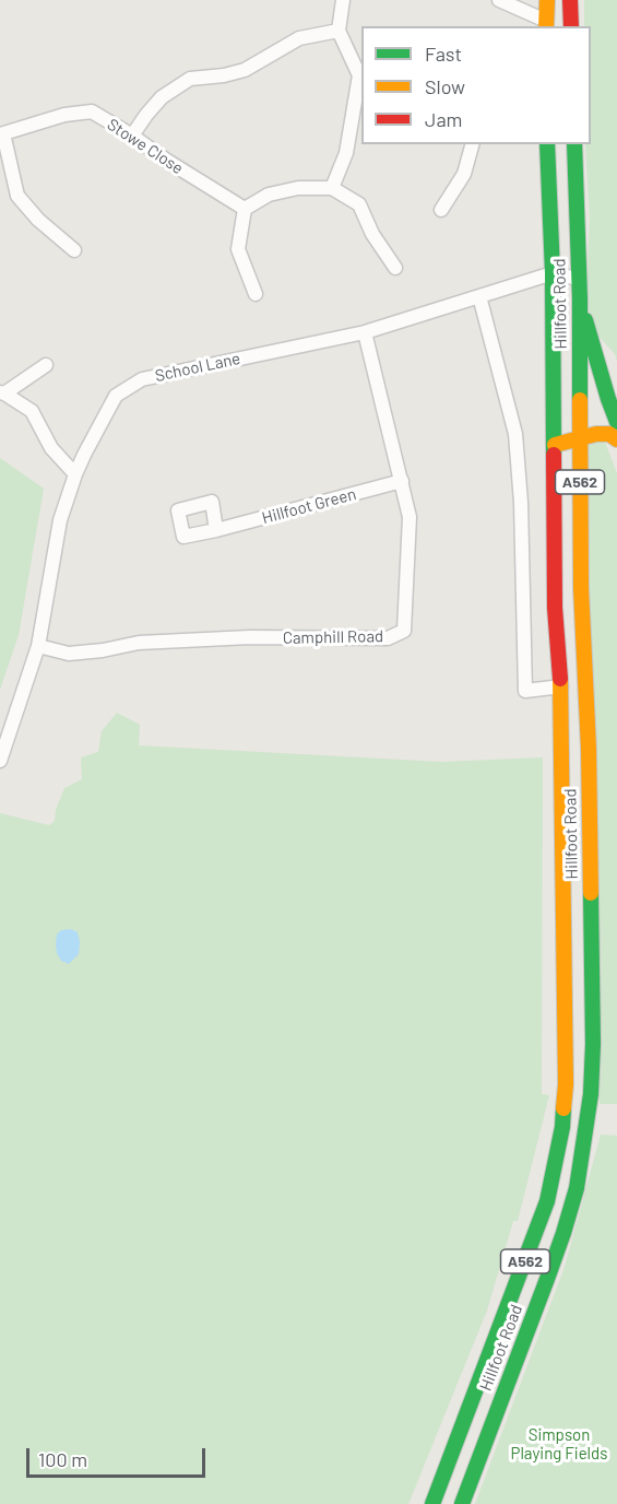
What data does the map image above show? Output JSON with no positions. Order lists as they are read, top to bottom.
{
  "streets": {
    "main road": ["Hillfoot Road", "A562"],
    "street": [
      "Stowe Close",
      "School Lane",
      "Hillfoot Green",
      "Camphill Road"
    ]
  },
  "crossings": [
    ["Hillfoot Road", "School Lane"],
    ["School Lane", "Camphill Road"],
    ["Hillfoot Green", "Camphill Road"]
  ],
  "parks": ["Simpson Playing Fields"],
  "legend": ["Fast", "Slow", "Jam"],
  "scale_bar": "100 m"
}
